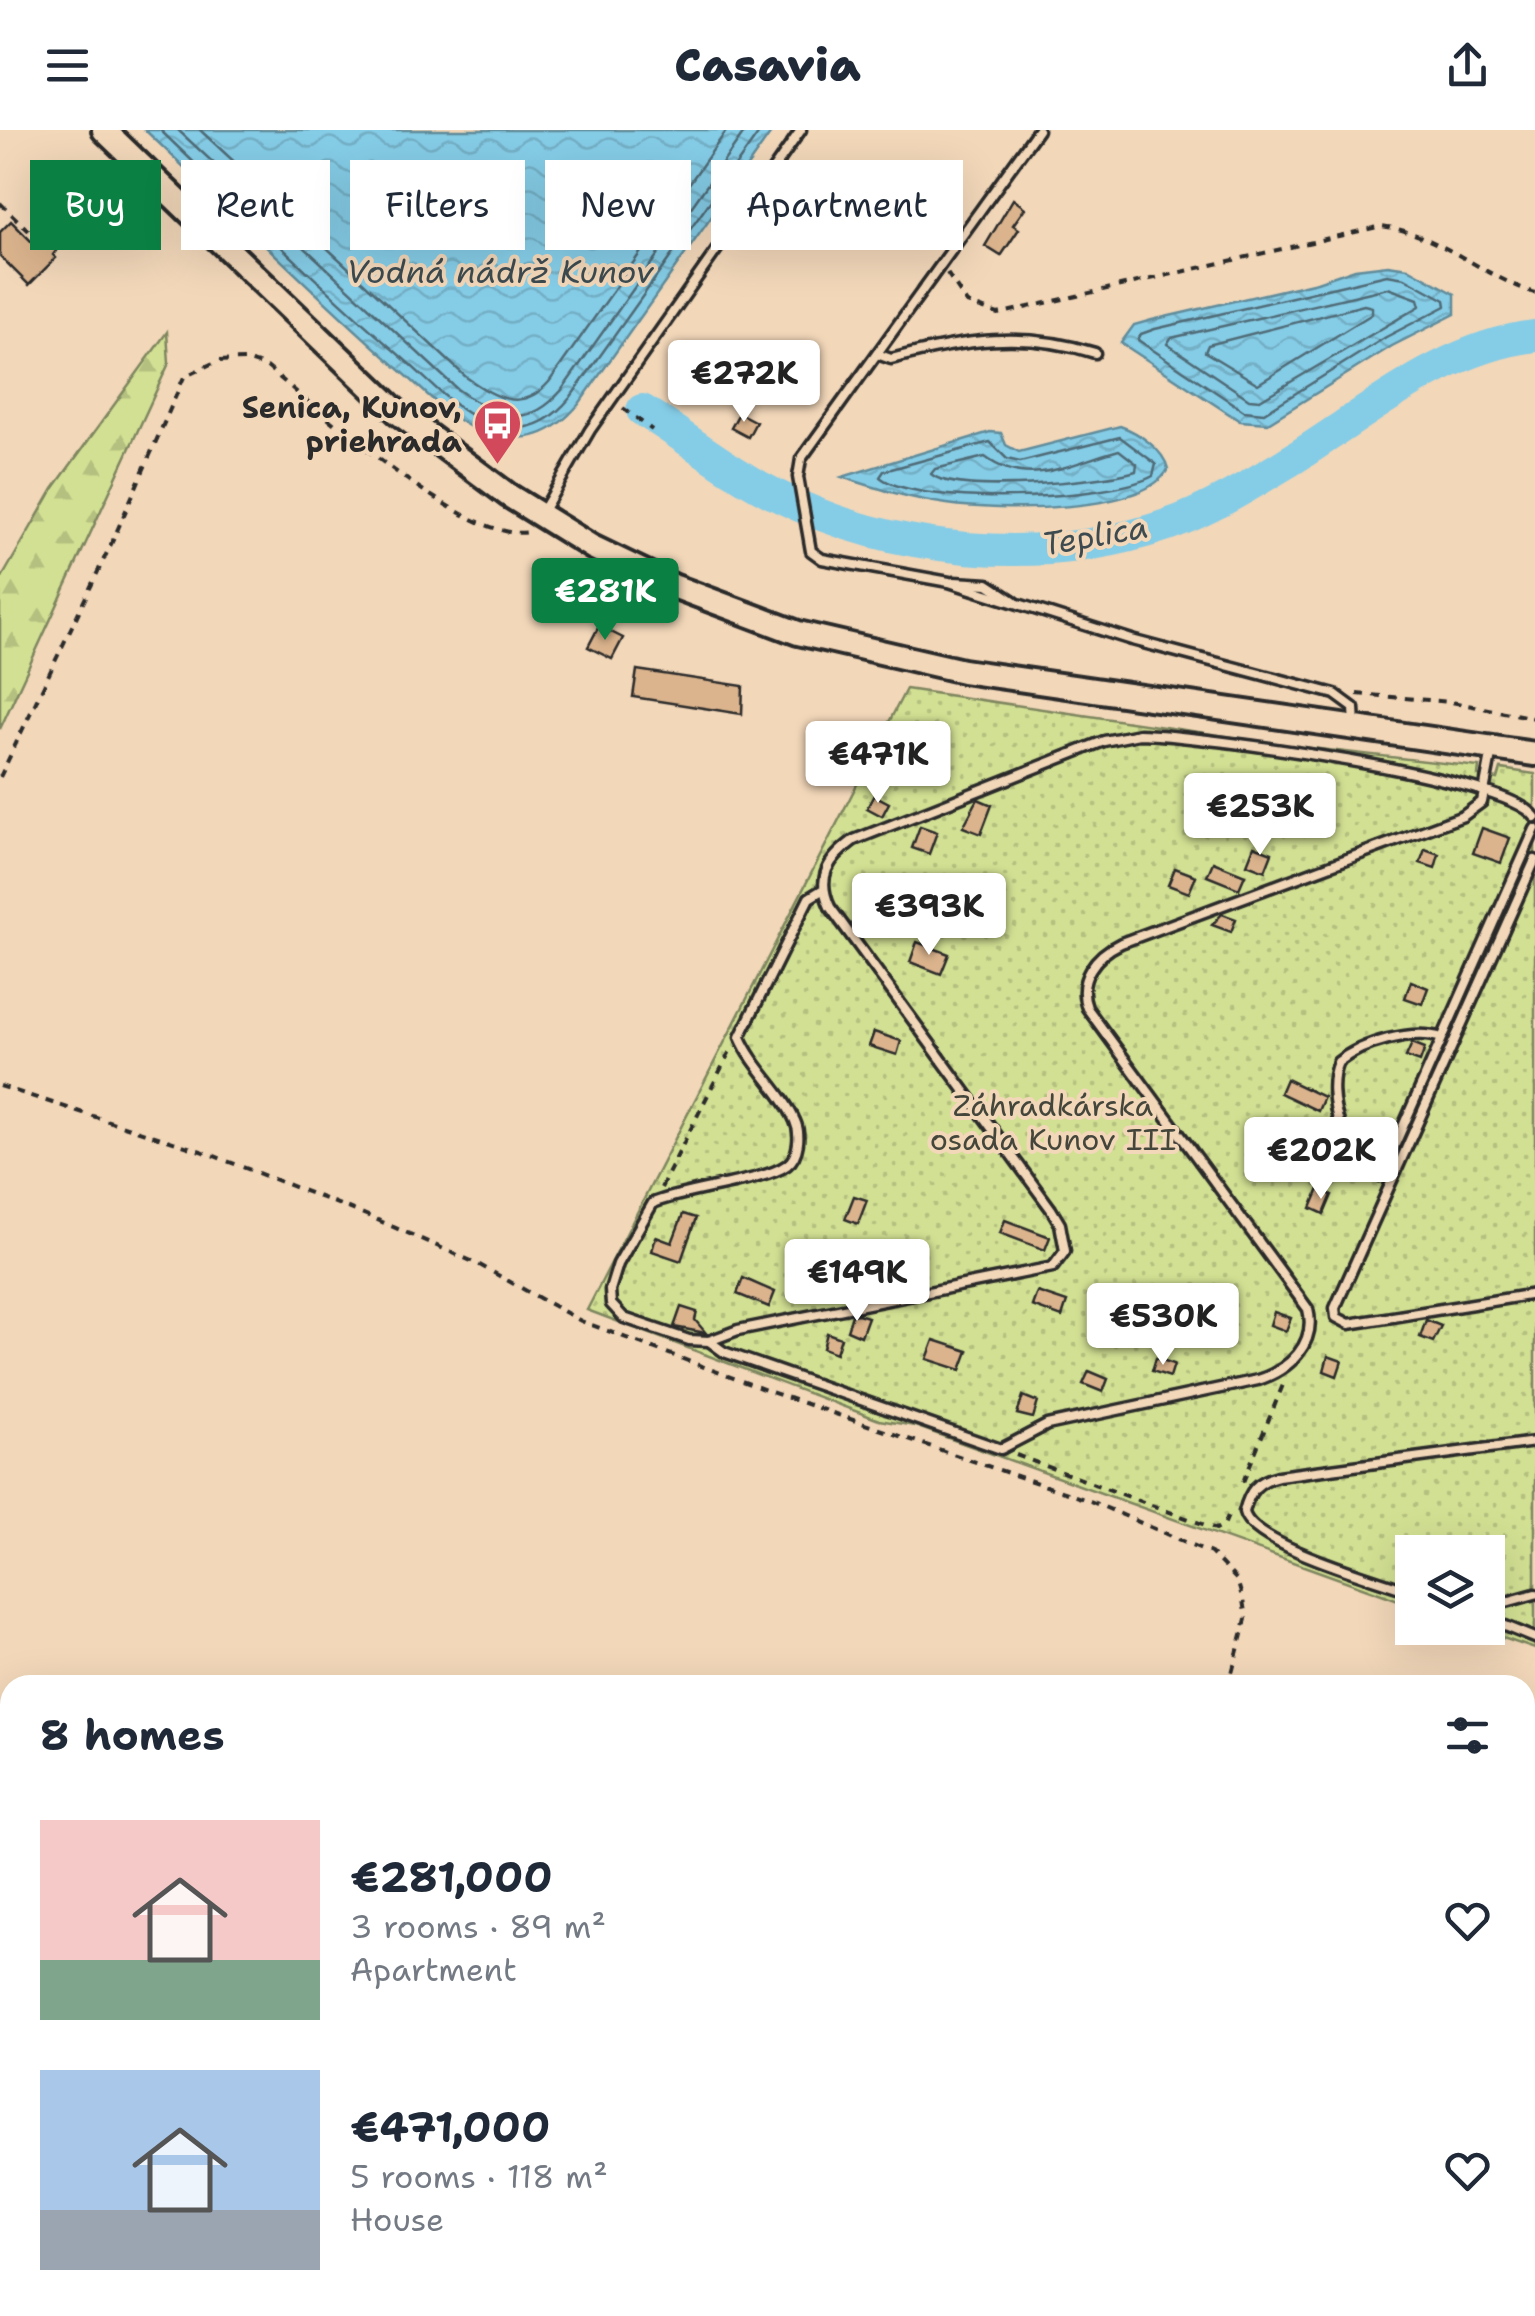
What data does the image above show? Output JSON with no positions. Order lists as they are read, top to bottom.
{
  "water": ["Vodná nádrž Kunov", "Teplica"],
  "parks": ["Záhradkárska osada Kunov III"],
  "places": {
    "bus stop": ["Senica, Kunov, priehrada"]
  },
  "page": {
    "header": "Casavia",
    "chip": [
      "Buy",
      "Rent",
      "Filters",
      "New",
      "Apartment"
    ],
    "price": [
      "€272K",
      "€281K",
      "€471K",
      "€253K",
      "€393K",
      "€202K",
      "€149K",
      "€530K"
    ],
    "heading": "8 homes",
    "list": [
      {
        "name": "€281,000",
        "note": "3 rooms · 89 m² · Apartment"
      },
      {
        "name": "€471,000",
        "note": "5 rooms · 118 m² · House"
      }
    ]
  }
}
